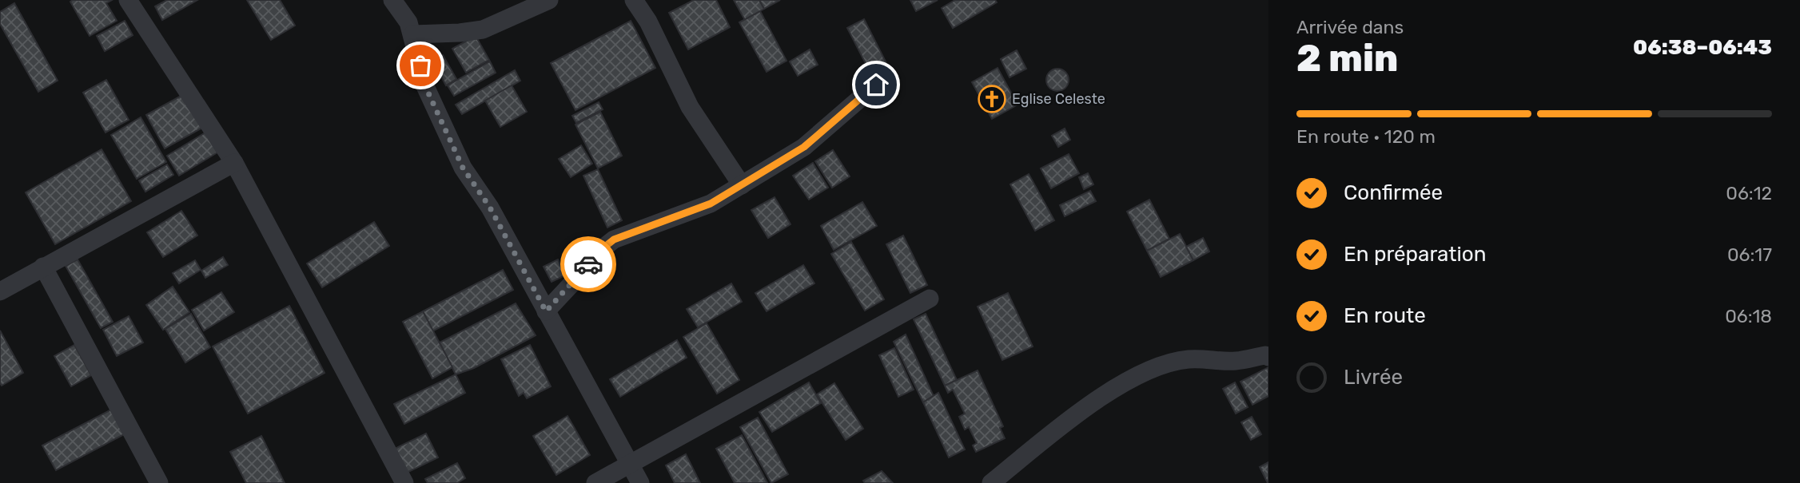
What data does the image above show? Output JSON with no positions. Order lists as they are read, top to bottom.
{
  "places": {
    "church": ["Eglise Celeste"]
  },
  "page": {
    "heading": ["2 min", "Arrivée dans", "06:38–06:43"],
    "bar": "En route · 120 m",
    "list": [
      ["Confirmée", "06:12"],
      ["En préparation", "06:17"],
      ["En route", "06:18"],
      "Livrée"
    ]
  }
}
